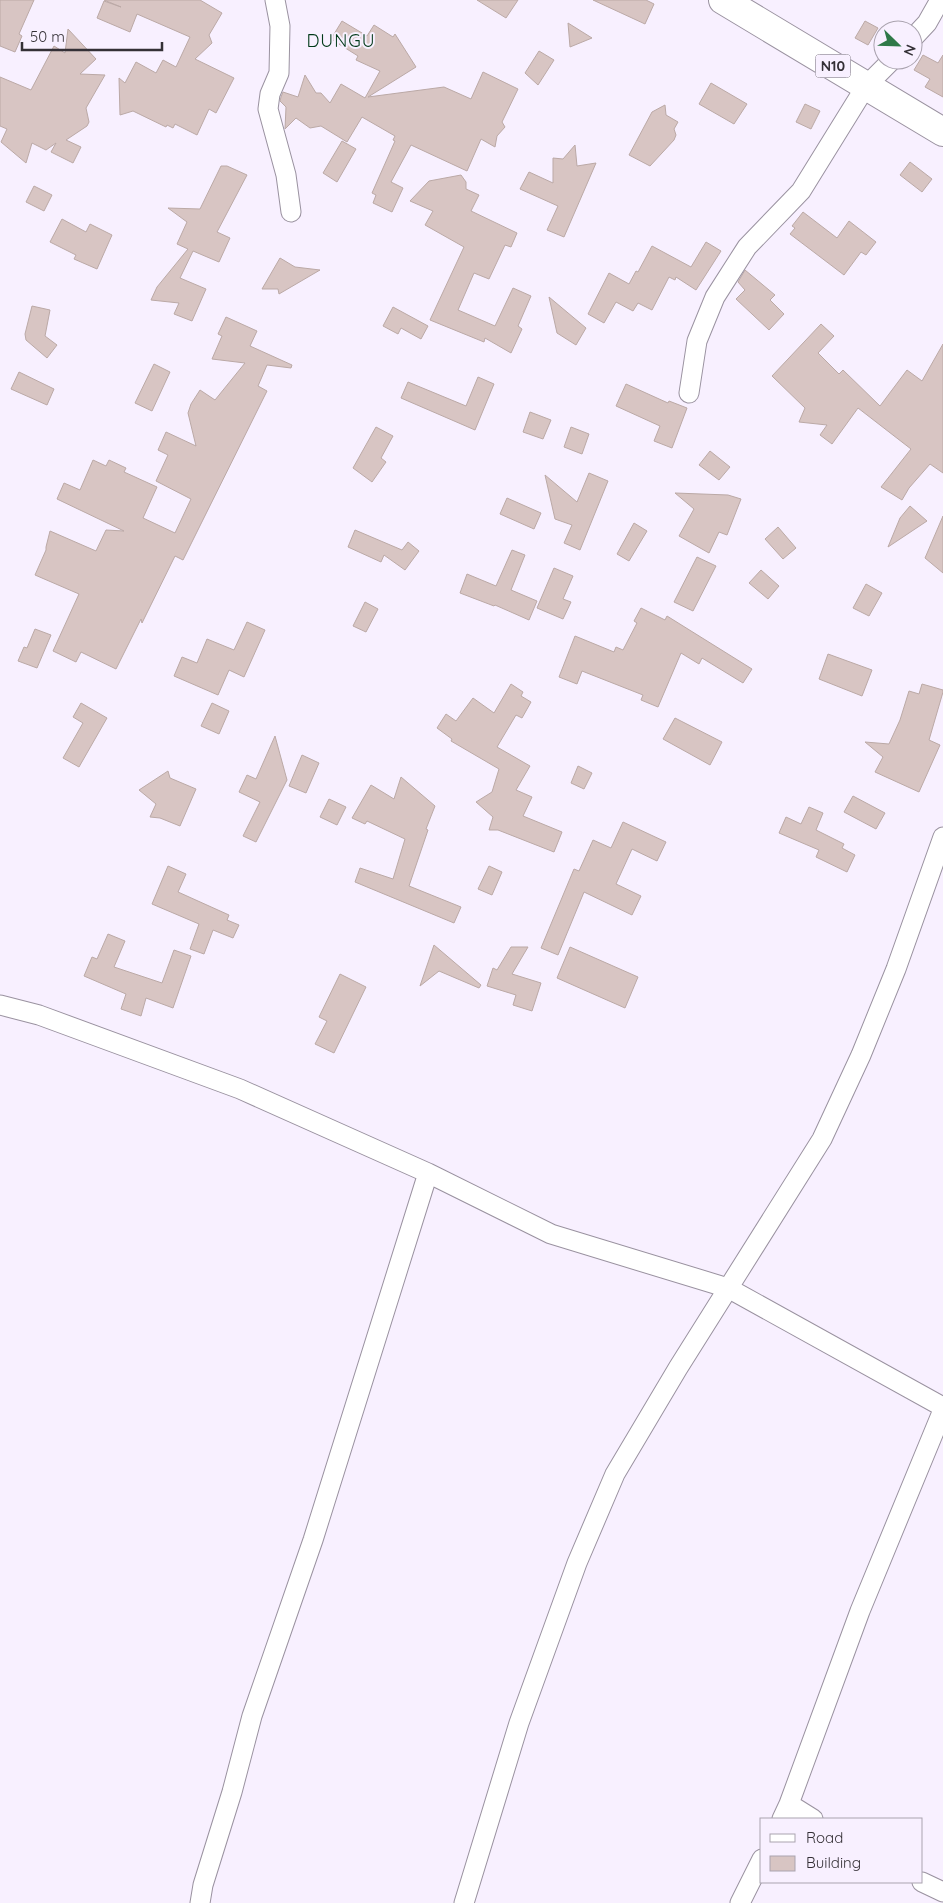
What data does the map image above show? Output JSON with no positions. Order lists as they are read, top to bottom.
{
  "streets": {
    "highway": ["N10"]
  },
  "districts": ["DUNGU"],
  "legend": ["Road", "Building"],
  "scale_bar": "50 m",
  "north": "bottom right"
}
